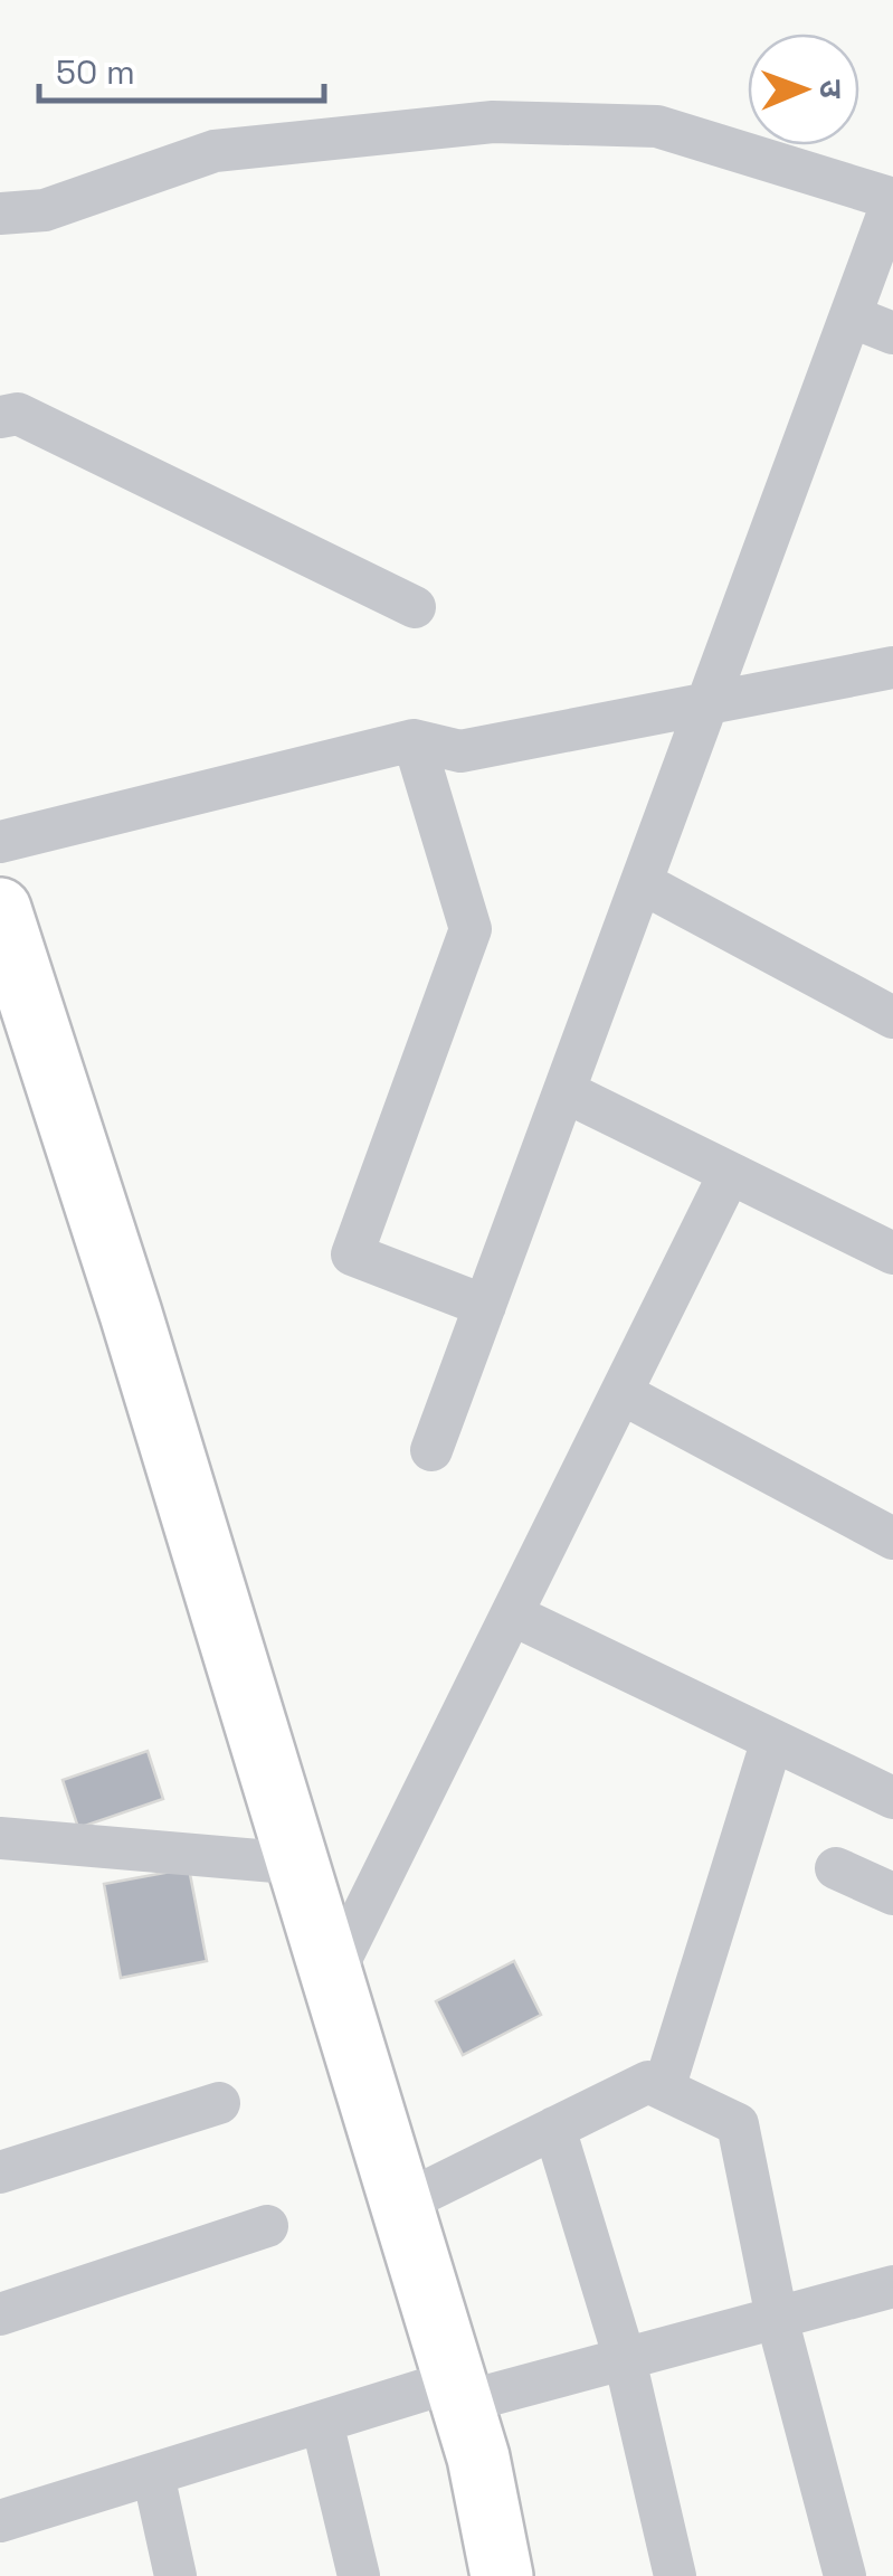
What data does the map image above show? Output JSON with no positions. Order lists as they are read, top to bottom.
{
  "scale_bar": "50 m",
  "north": "right"
}
